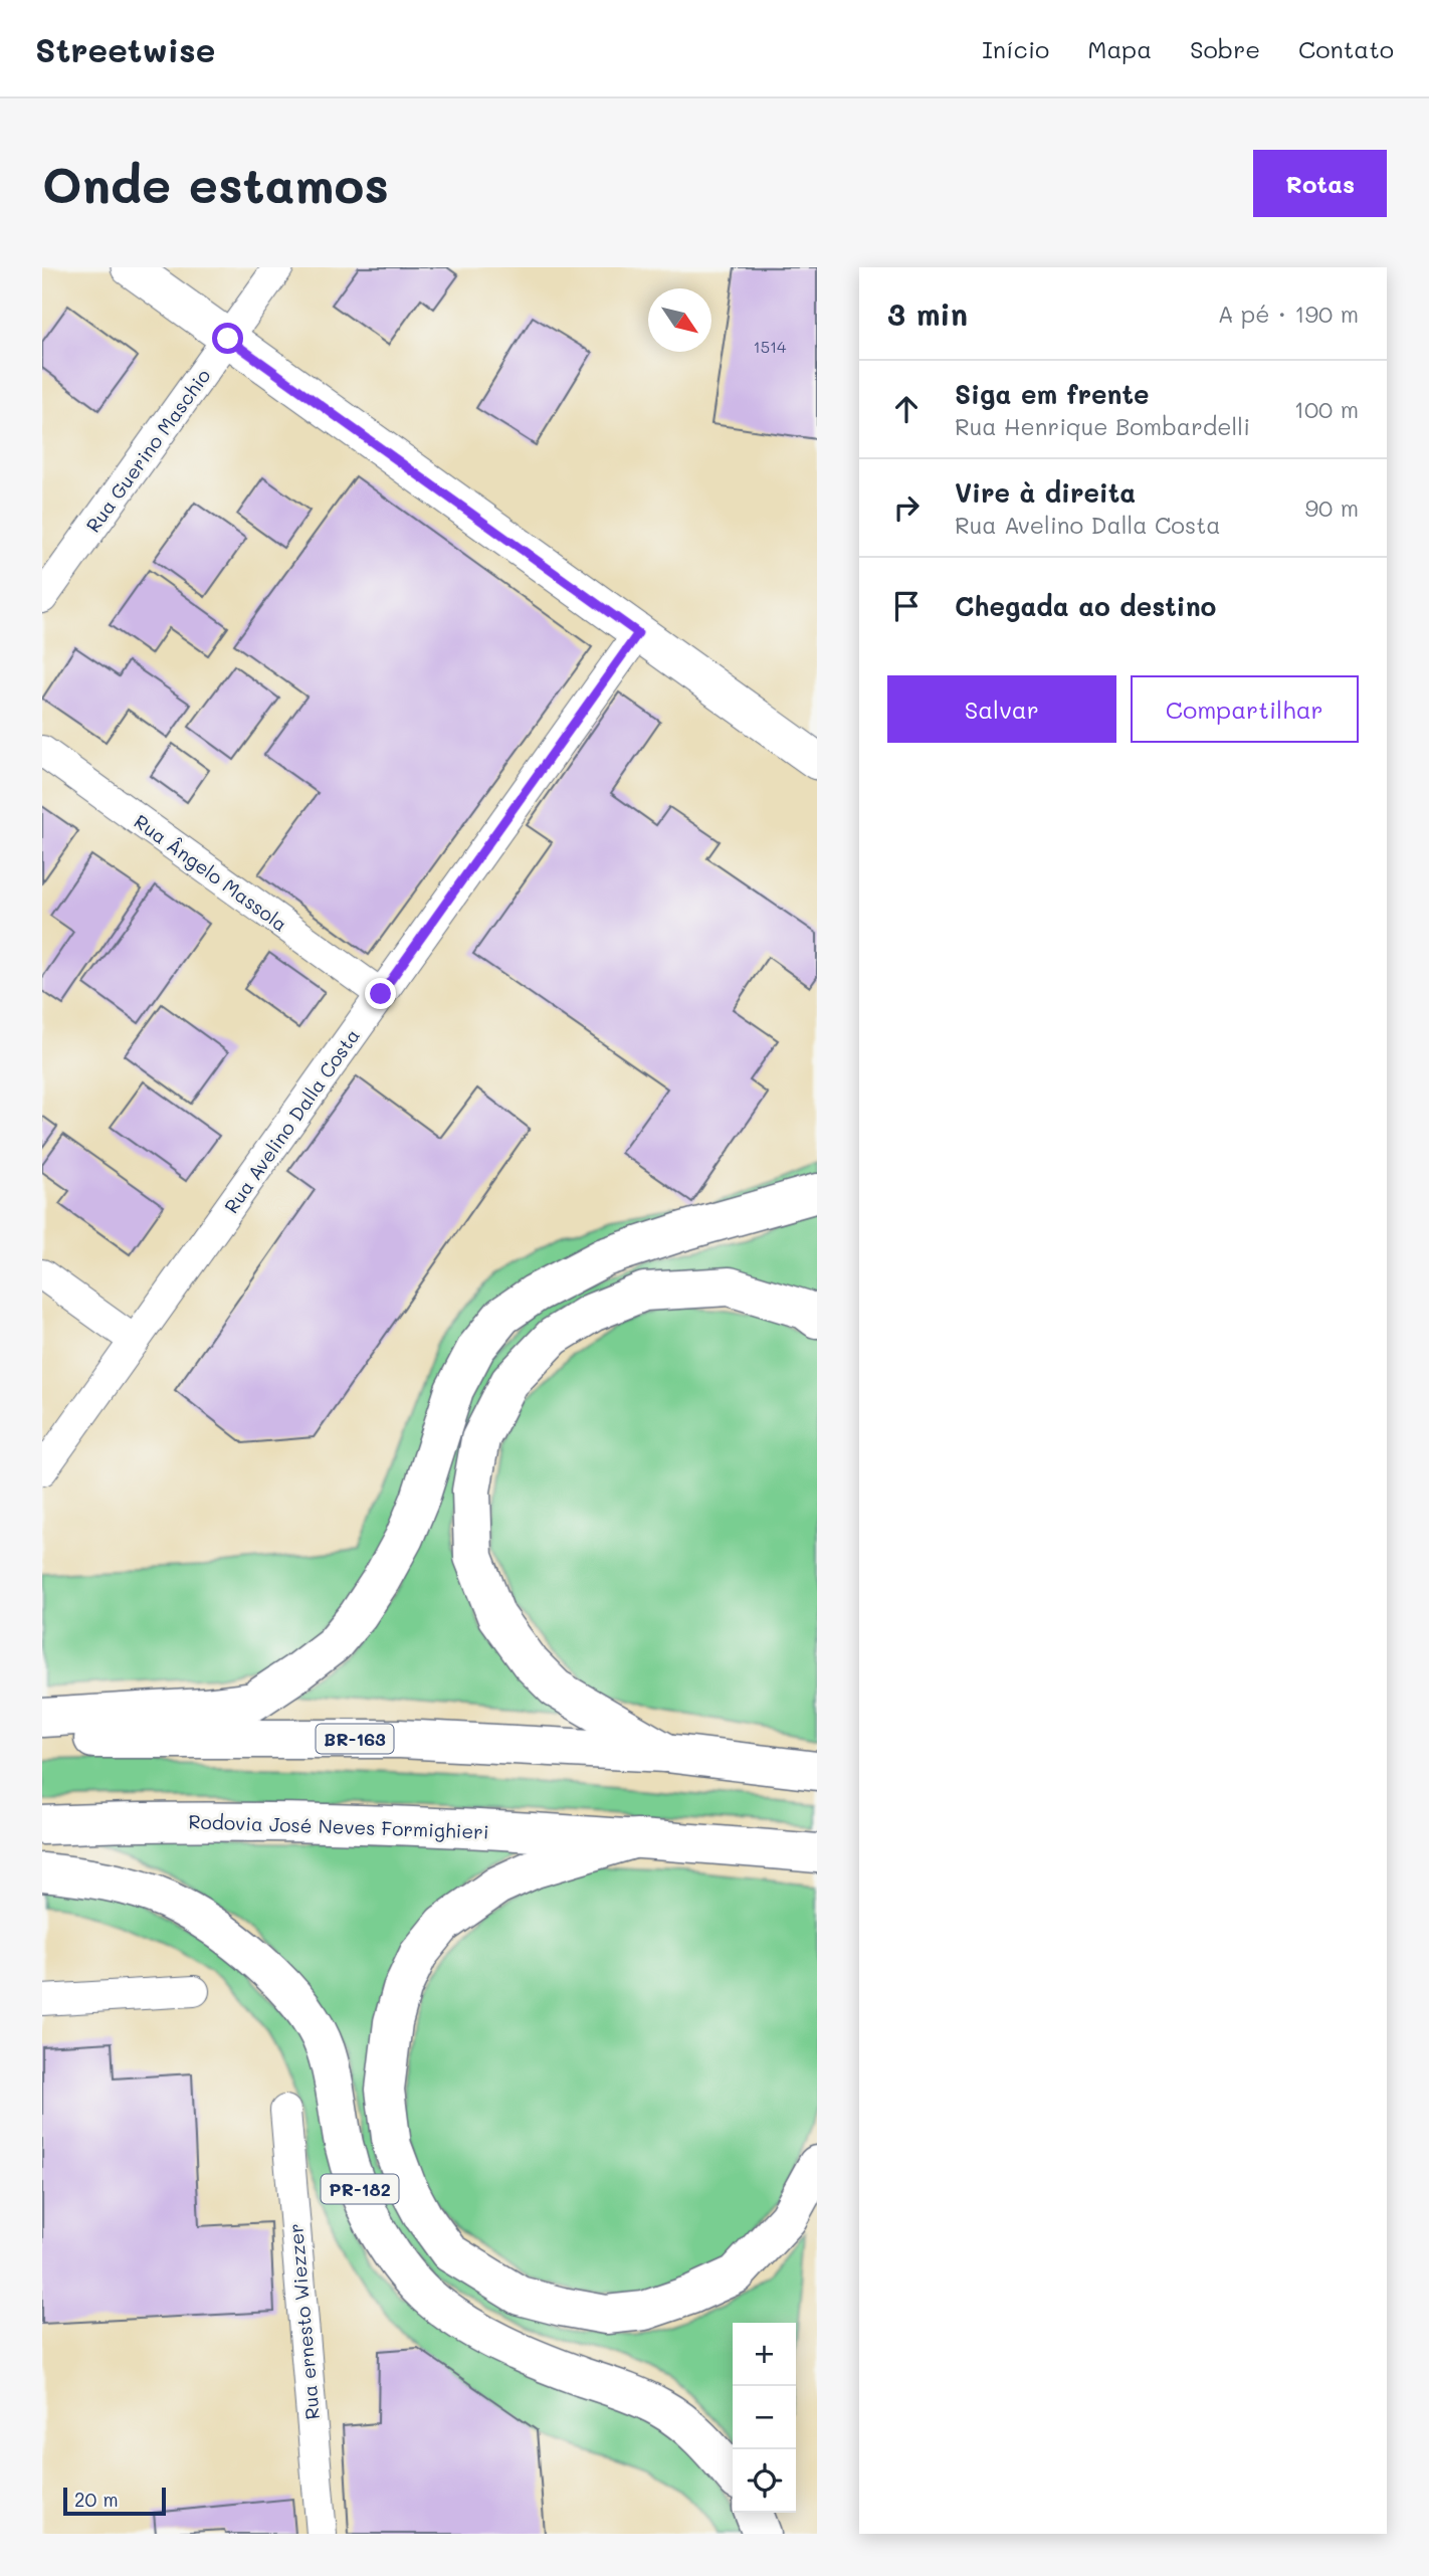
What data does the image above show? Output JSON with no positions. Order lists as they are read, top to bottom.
{
  "streets": {
    "highway": ["BR-163", "Rodovia José Neves Formighieri", "PR-182"],
    "street": [
      "Rua Guerino Maschio",
      "Rua Ângelo Massola",
      "Rua Avelino Dalla Costa",
      "Rua ernesto Wiezzer"
    ]
  },
  "crossings": [
    ["Rua Ângelo Massola", "Rua Avelino Dalla Costa"]
  ],
  "house_numbers": ["1514"],
  "scale_bar": "20 m",
  "north": "bottom right",
  "page": {
    "header": "Streetwise",
    "nav": [
      "Início",
      "Mapa",
      "Sobre",
      "Contato"
    ],
    "buttons": [
      "Rotas",
      ["Salvar", "Compartilhar"]
    ],
    "title": "Onde estamos",
    "heading": ["3 min", "A pé · 190 m"],
    "list": [
      ["Siga em frente", "Rua Henrique Bombardelli", "100 m"],
      ["Vire à direita", "Rua Avelino Dalla Costa", "90 m"],
      "Chegada ao destino"
    ],
    "map_buttons": ["+", "−"],
    "scale": "20 m"
  }
}
